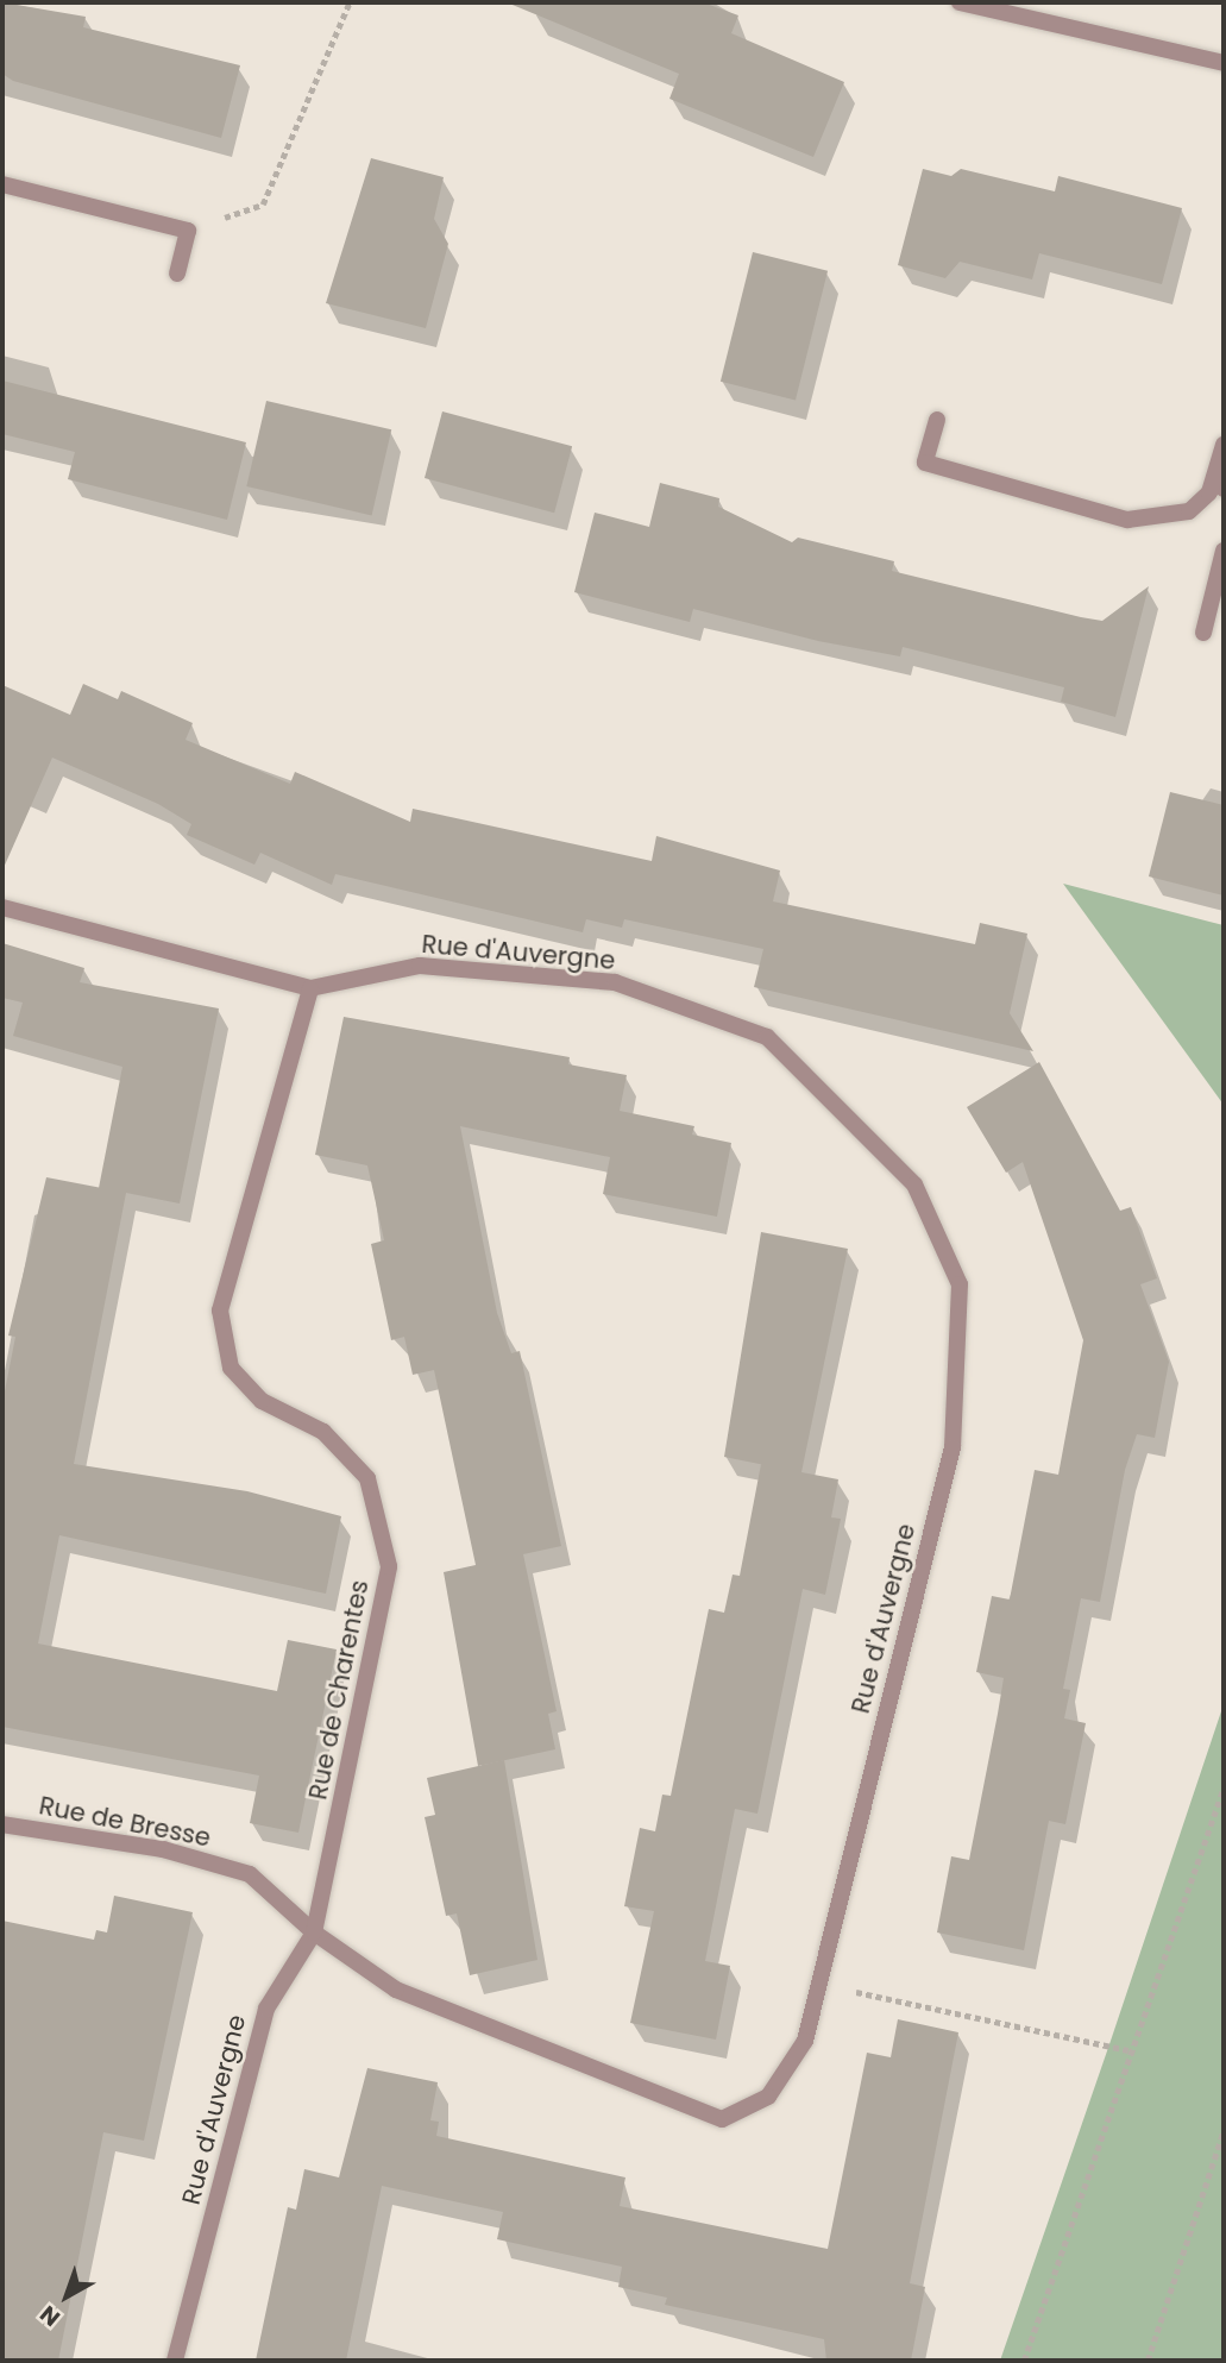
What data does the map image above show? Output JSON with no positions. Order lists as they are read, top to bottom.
{
  "streets": {
    "street": ["Rue d'Auvergne", "Rue de Charentes", "Rue de Bresse"]
  },
  "crossings": [
    ["Rue d'Auvergne", "Rue de Charentes"],
    ["Rue d'Auvergne", "Rue de Bresse"],
    ["Rue de Charentes", "Rue de Bresse"]
  ],
  "north": "bottom left"
}
